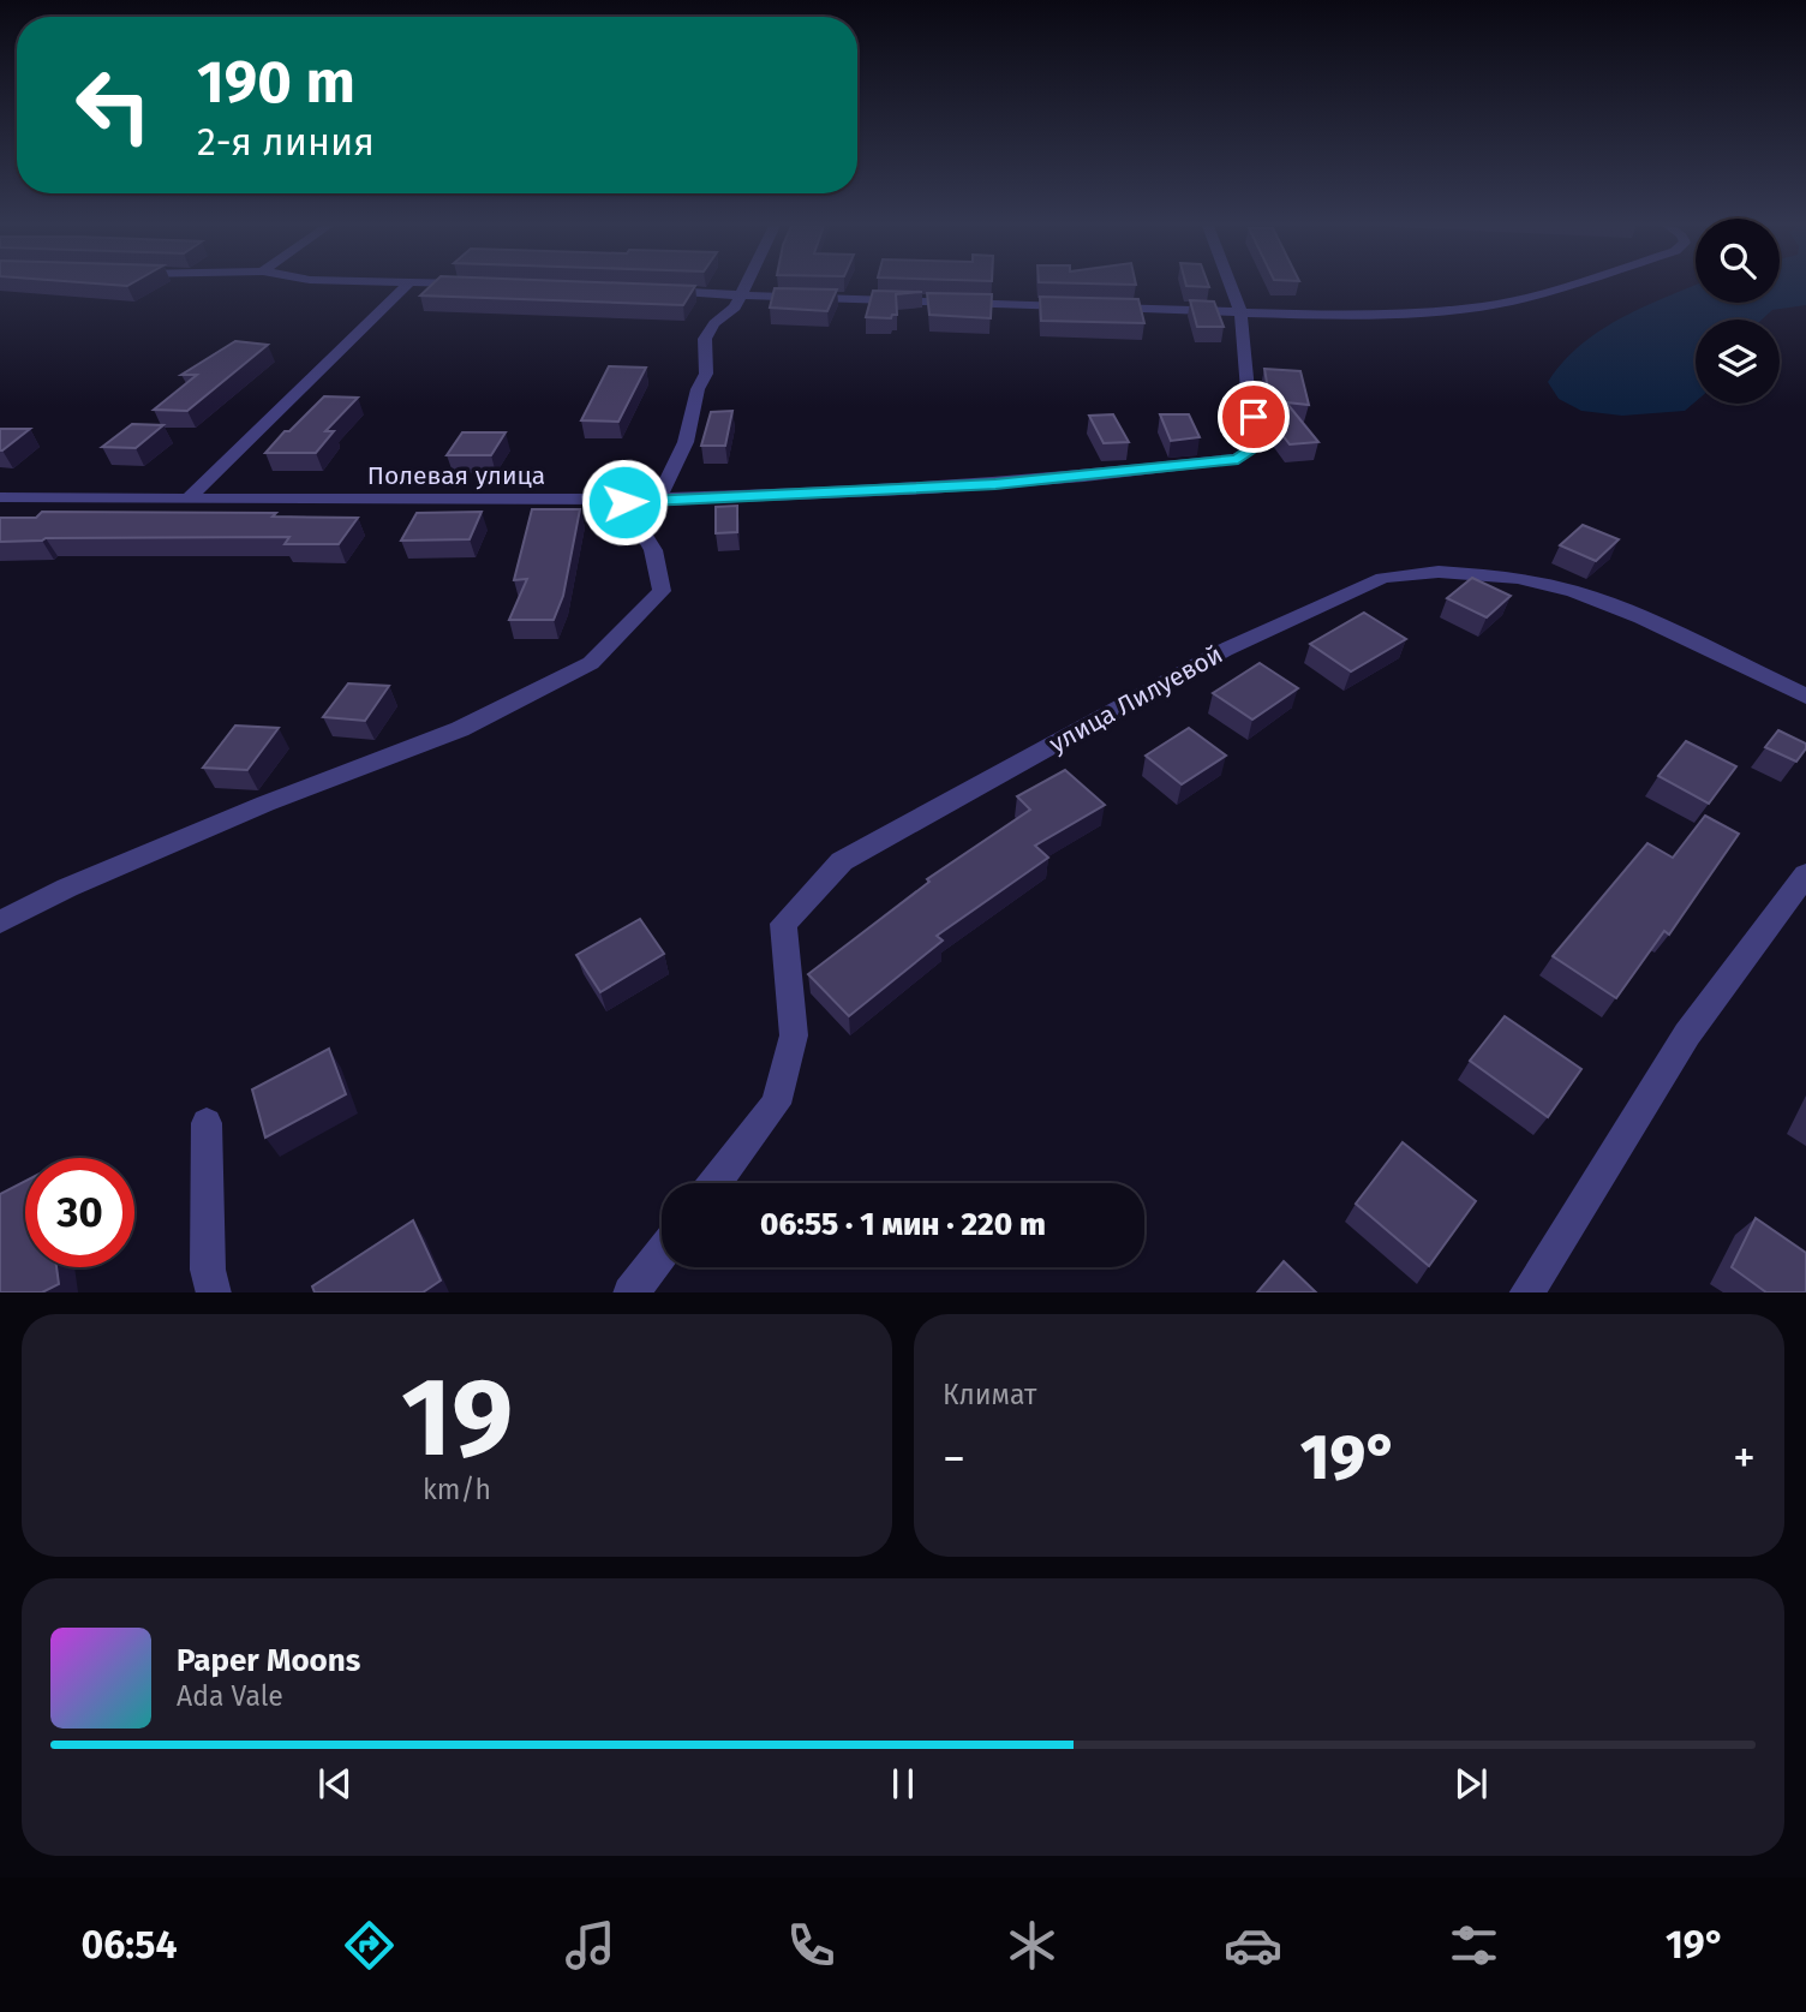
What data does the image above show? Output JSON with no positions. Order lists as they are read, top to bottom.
{
  "streets": {
    "street": ["Полевая улица", "улица Лилуевой"]
  },
  "page": {
    "turn": ["190 m", "2-я линия"],
    "limit": "30",
    "trip": "06:55 · 1 мин · 220 m",
    "tile": [
      ["19", "km/h"],
      "Климат"
    ],
    "heat": ["−", "19°", "+"],
    "song": ["Paper Moons", "Ada Vale"],
    "tabs": ["06:54", "19°"]
  }
}
